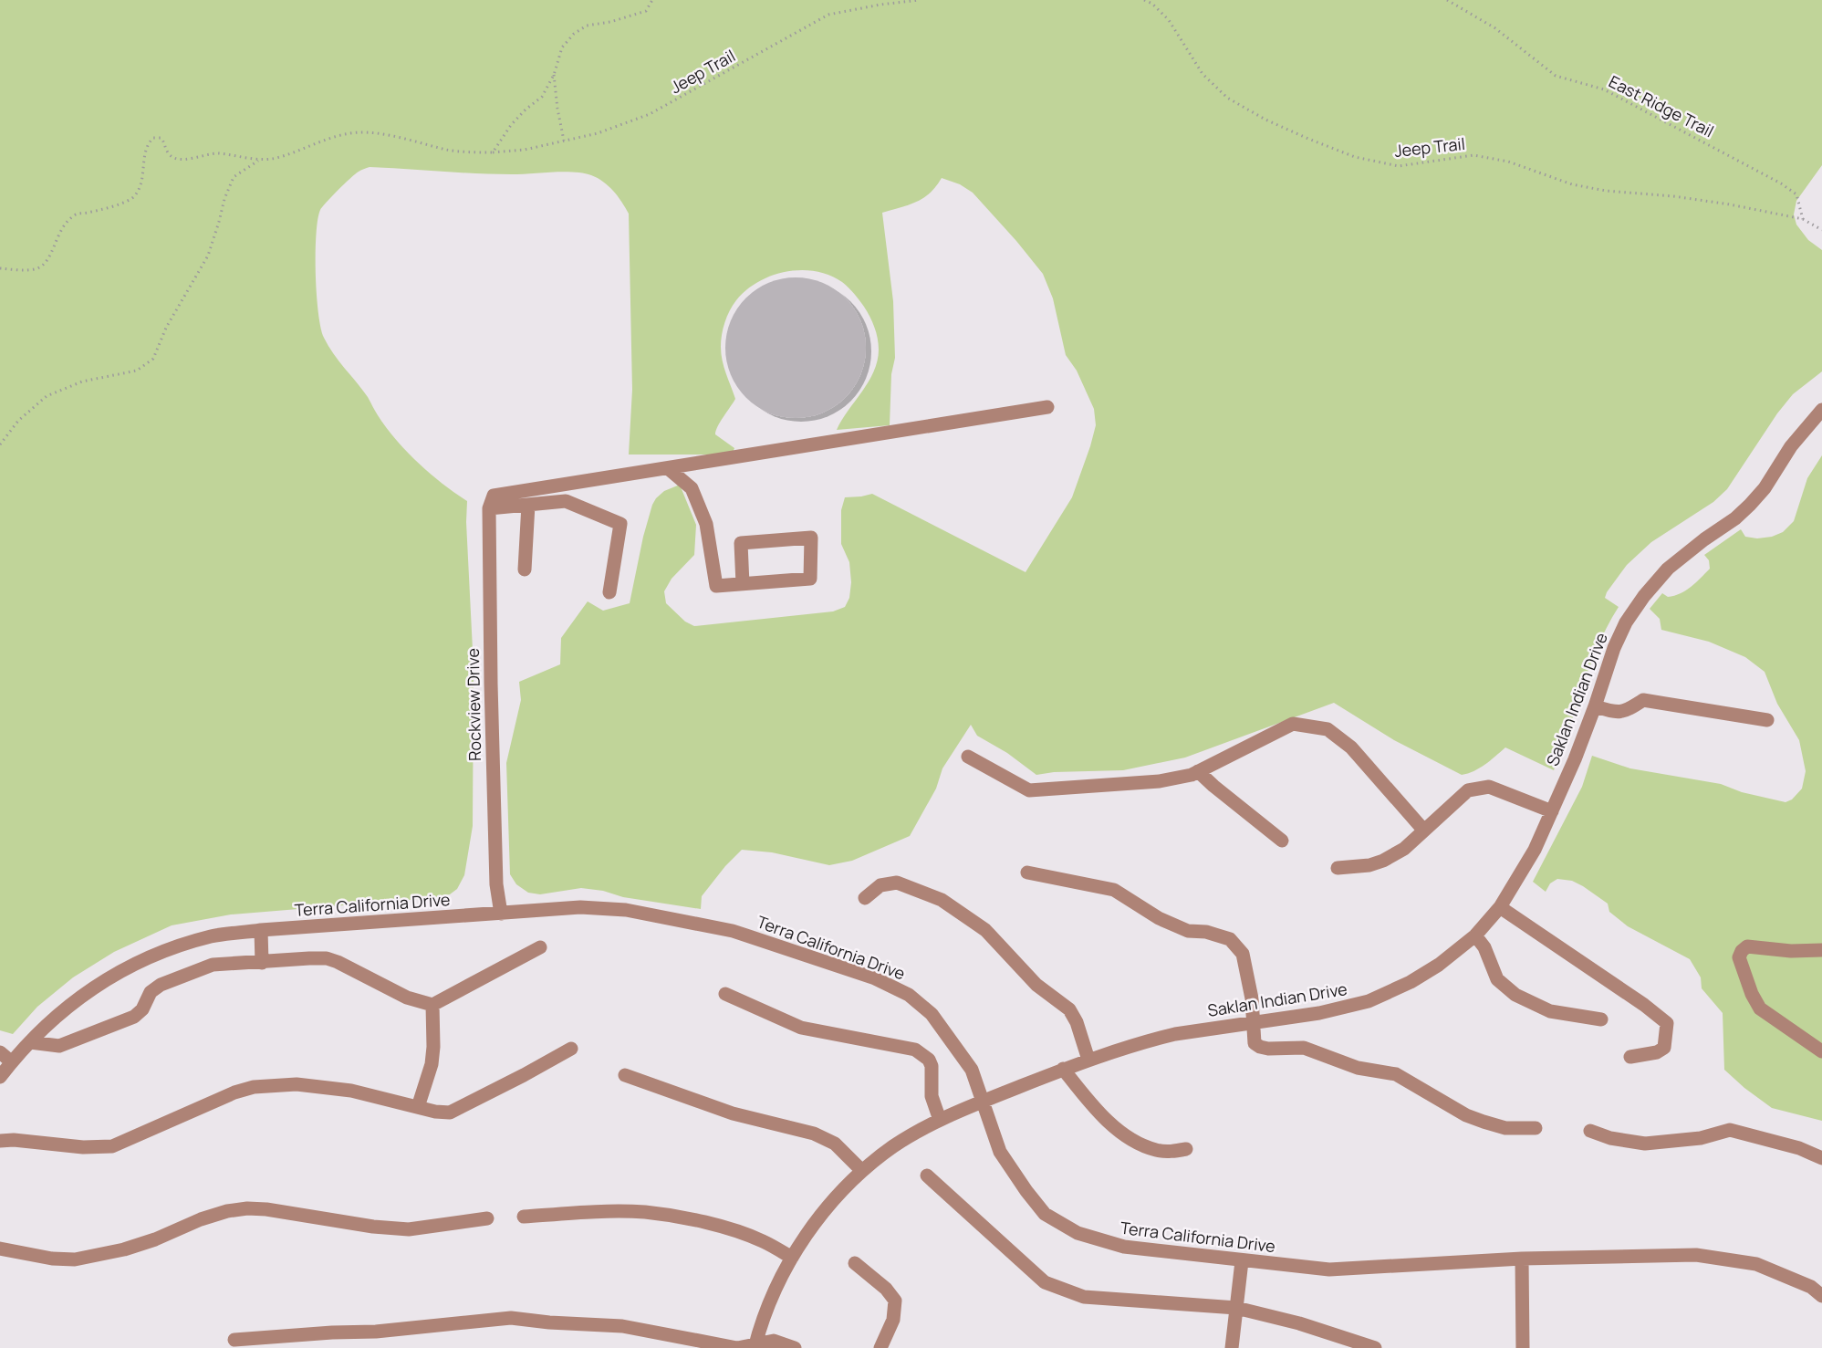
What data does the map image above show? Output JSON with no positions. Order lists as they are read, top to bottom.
{
  "streets": {
    "street": ["Saklan Indian Drive", "Rockview Drive", "Terra California Drive"],
    "path": ["Jeep Trail", "East Ridge Trail"]
  },
  "crossings": [
    ["Jeep Trail", "East Ridge Trail"],
    ["Saklan Indian Drive", "Terra California Drive"],
    ["Rockview Drive", "Terra California Drive"]
  ]
}
